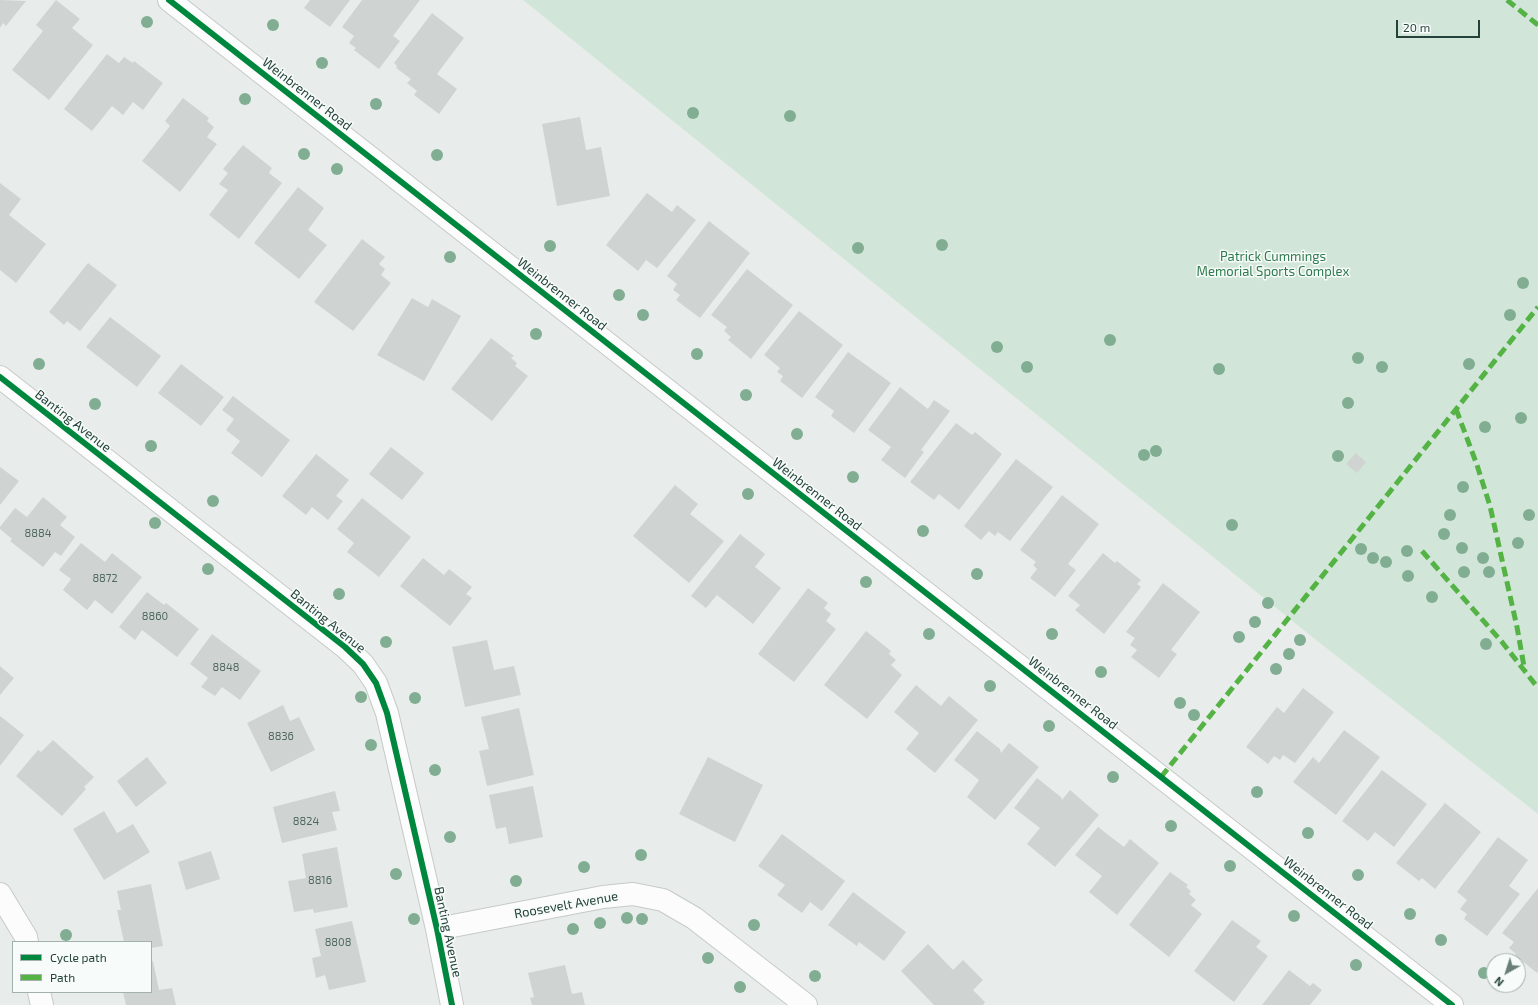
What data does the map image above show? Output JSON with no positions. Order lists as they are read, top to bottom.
{
  "streets": {
    "street": ["Weinbrenner Road", "Banting Avenue", "Roosevelt Avenue"]
  },
  "crossings": [
    ["Banting Avenue", "Roosevelt Avenue"]
  ],
  "parks": ["Patrick Cummings Memorial Sports Complex"],
  "house_numbers": [
    "8884",
    "8872",
    "8860",
    "8848",
    "8836",
    "8824",
    "8816",
    "8808"
  ],
  "legend": ["Cycle path", "Path"],
  "scale_bar": "20 m",
  "north": "bottom left"
}
